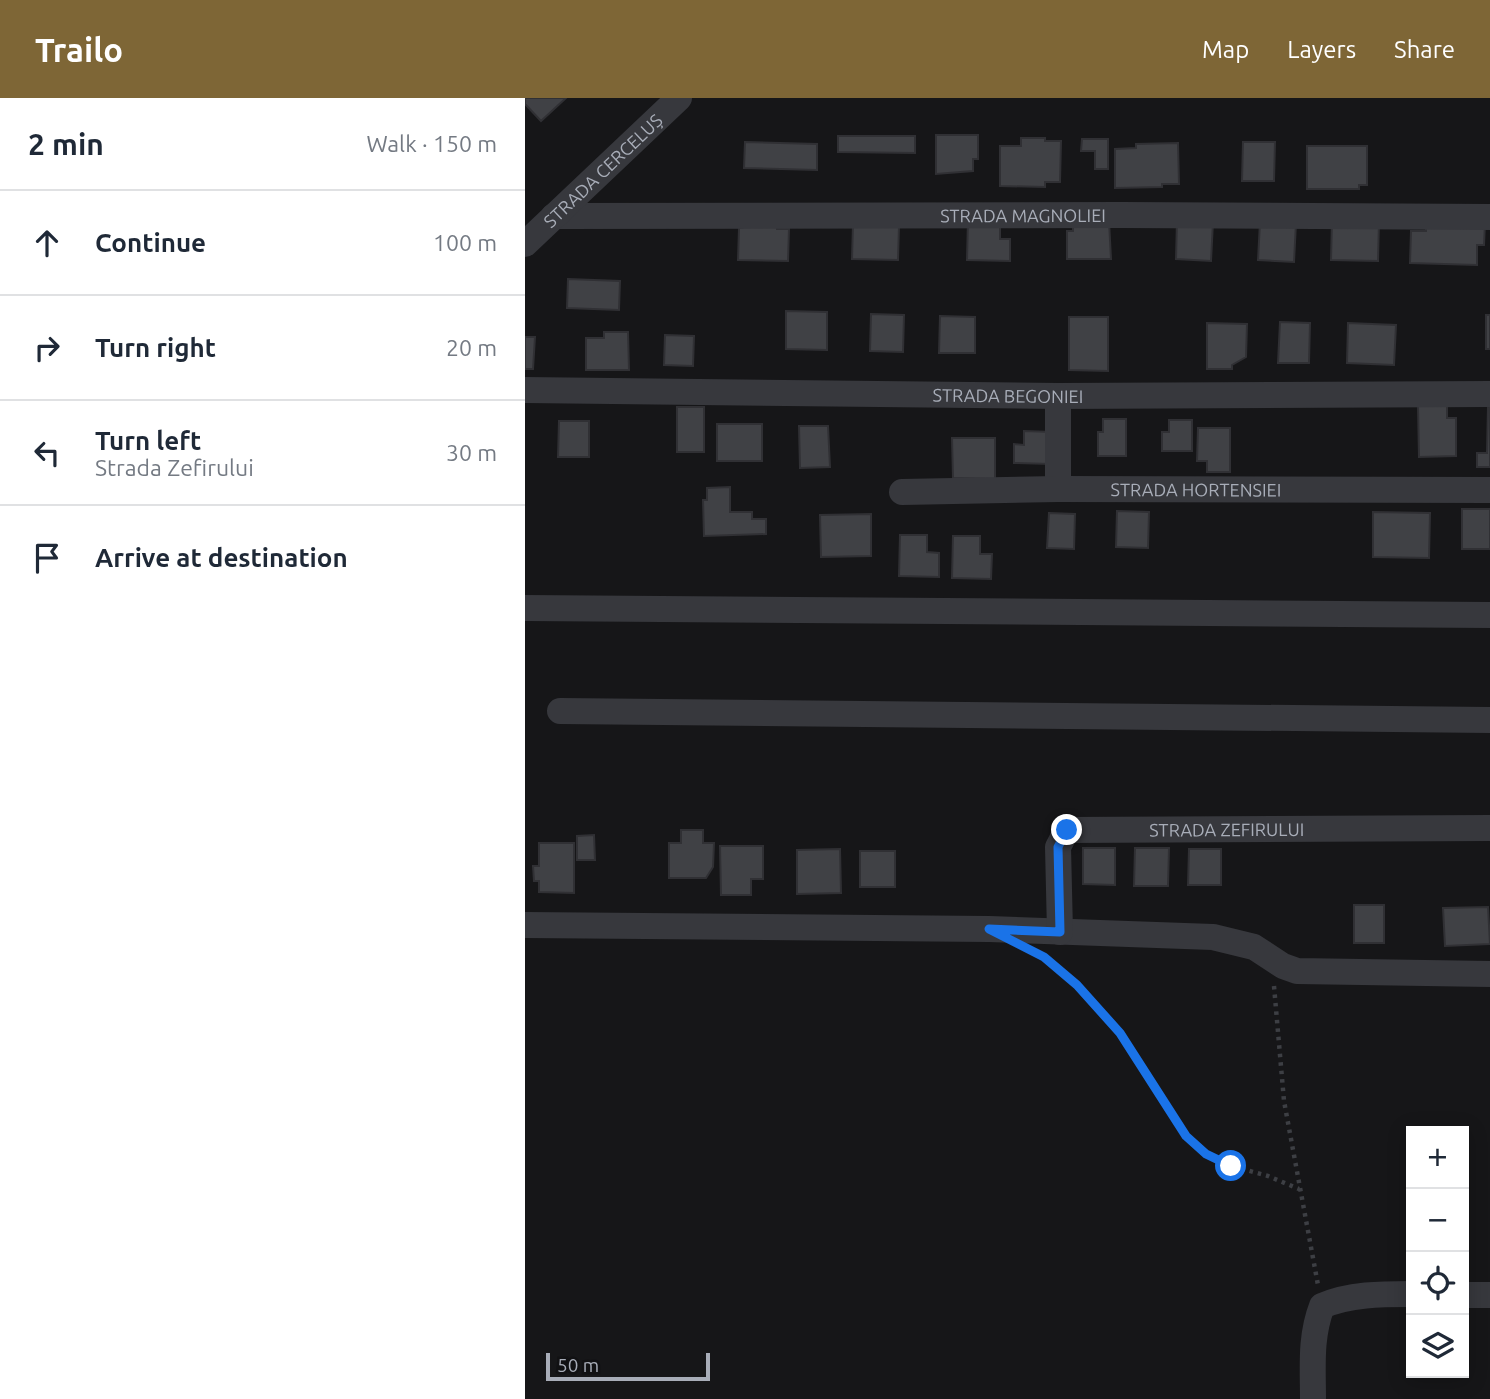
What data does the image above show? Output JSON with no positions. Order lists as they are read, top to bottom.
{
  "streets": {
    "street": [
      "STRADA CERCELUȘ",
      "STRADA MAGNOLIEI",
      "STRADA BEGONIEI",
      "STRADA HORTENSIEI",
      "STRADA ZEFIRULUI"
    ]
  },
  "crossings": [
    ["STRADA CERCELUȘ", "STRADA MAGNOLIEI"]
  ],
  "scale_bar": "50 m",
  "page": {
    "header": "Trailo",
    "nav": ["Map", "Layers", "Share"],
    "heading": ["2 min", "Walk · 150 m"],
    "list": [
      ["Continue", "100 m"],
      ["Turn right", "20 m"],
      ["Turn left", "Strada Zefirului", "30 m"],
      "Arrive at destination"
    ],
    "map_buttons": ["+", "−"],
    "scale": "50 m"
  }
}
